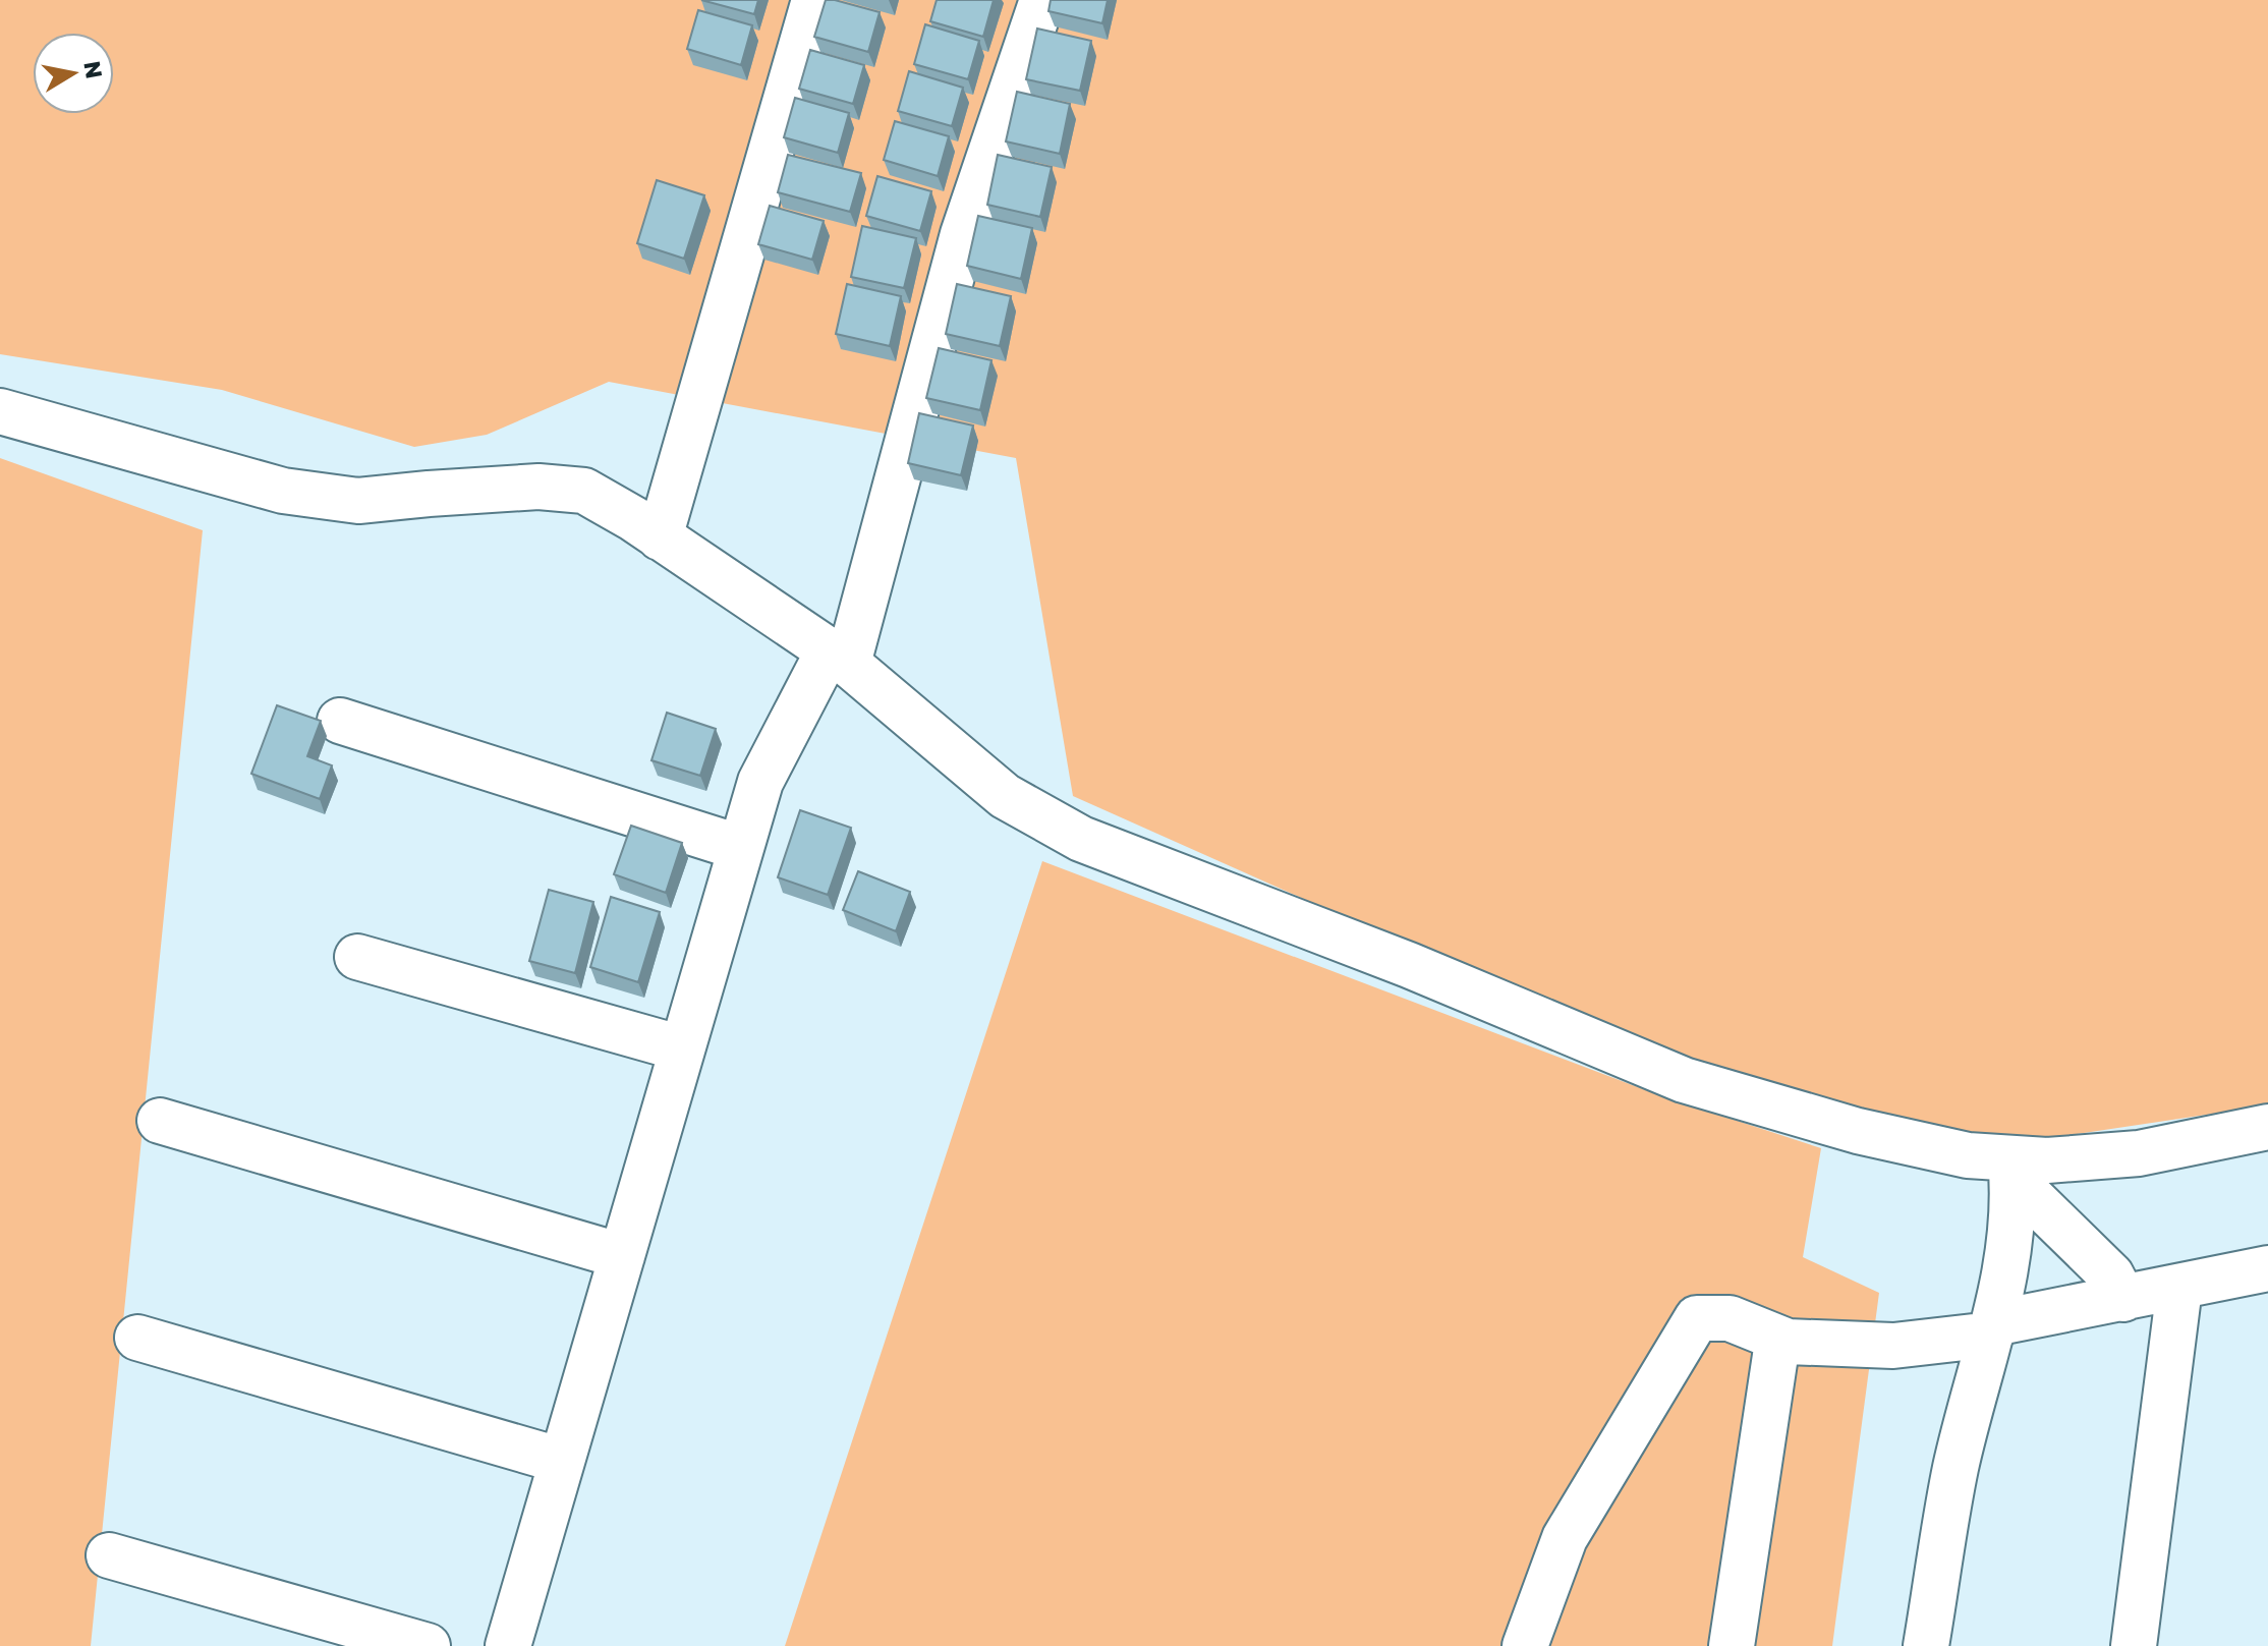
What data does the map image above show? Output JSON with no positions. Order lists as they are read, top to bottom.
{
  "north": "right"
}
